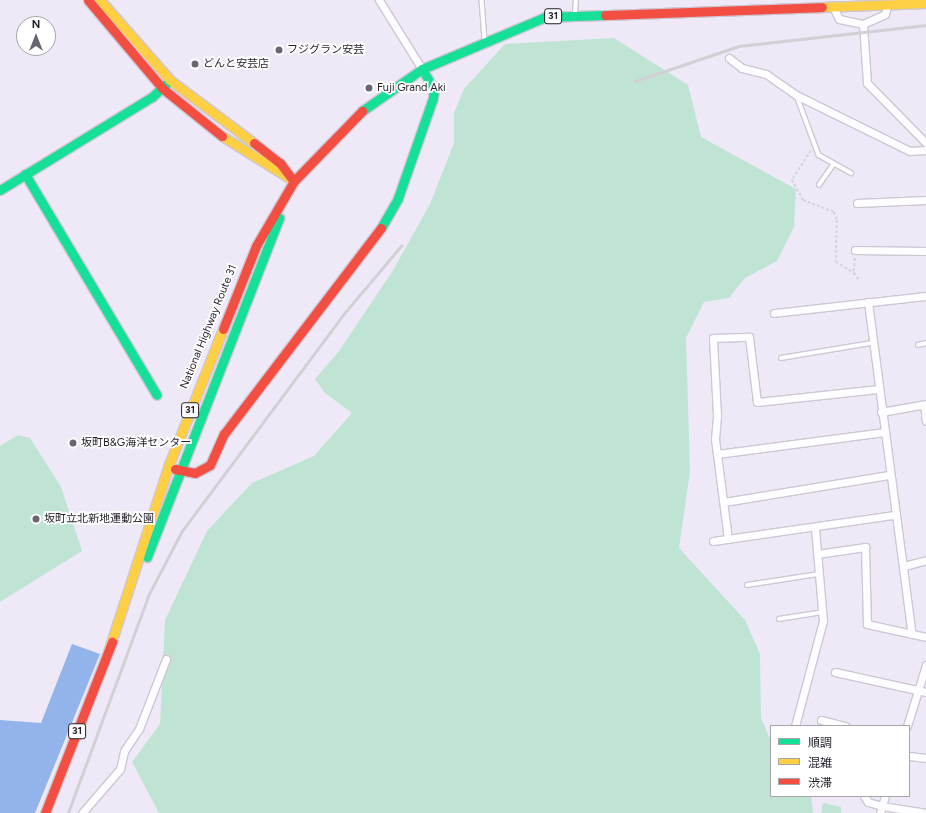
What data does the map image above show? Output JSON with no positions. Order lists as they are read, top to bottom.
{
  "streets": {
    "main road": ["31", "National Highway Route 31"]
  },
  "places": [
    "フジグラン安芸",
    "どんと安芸店",
    "Fuji Grand Aki",
    "坂町B&G海洋センター",
    "坂町立北新地運動公園"
  ],
  "legend": ["順調", "混雑", "渋滞"],
  "north": "top"
}
